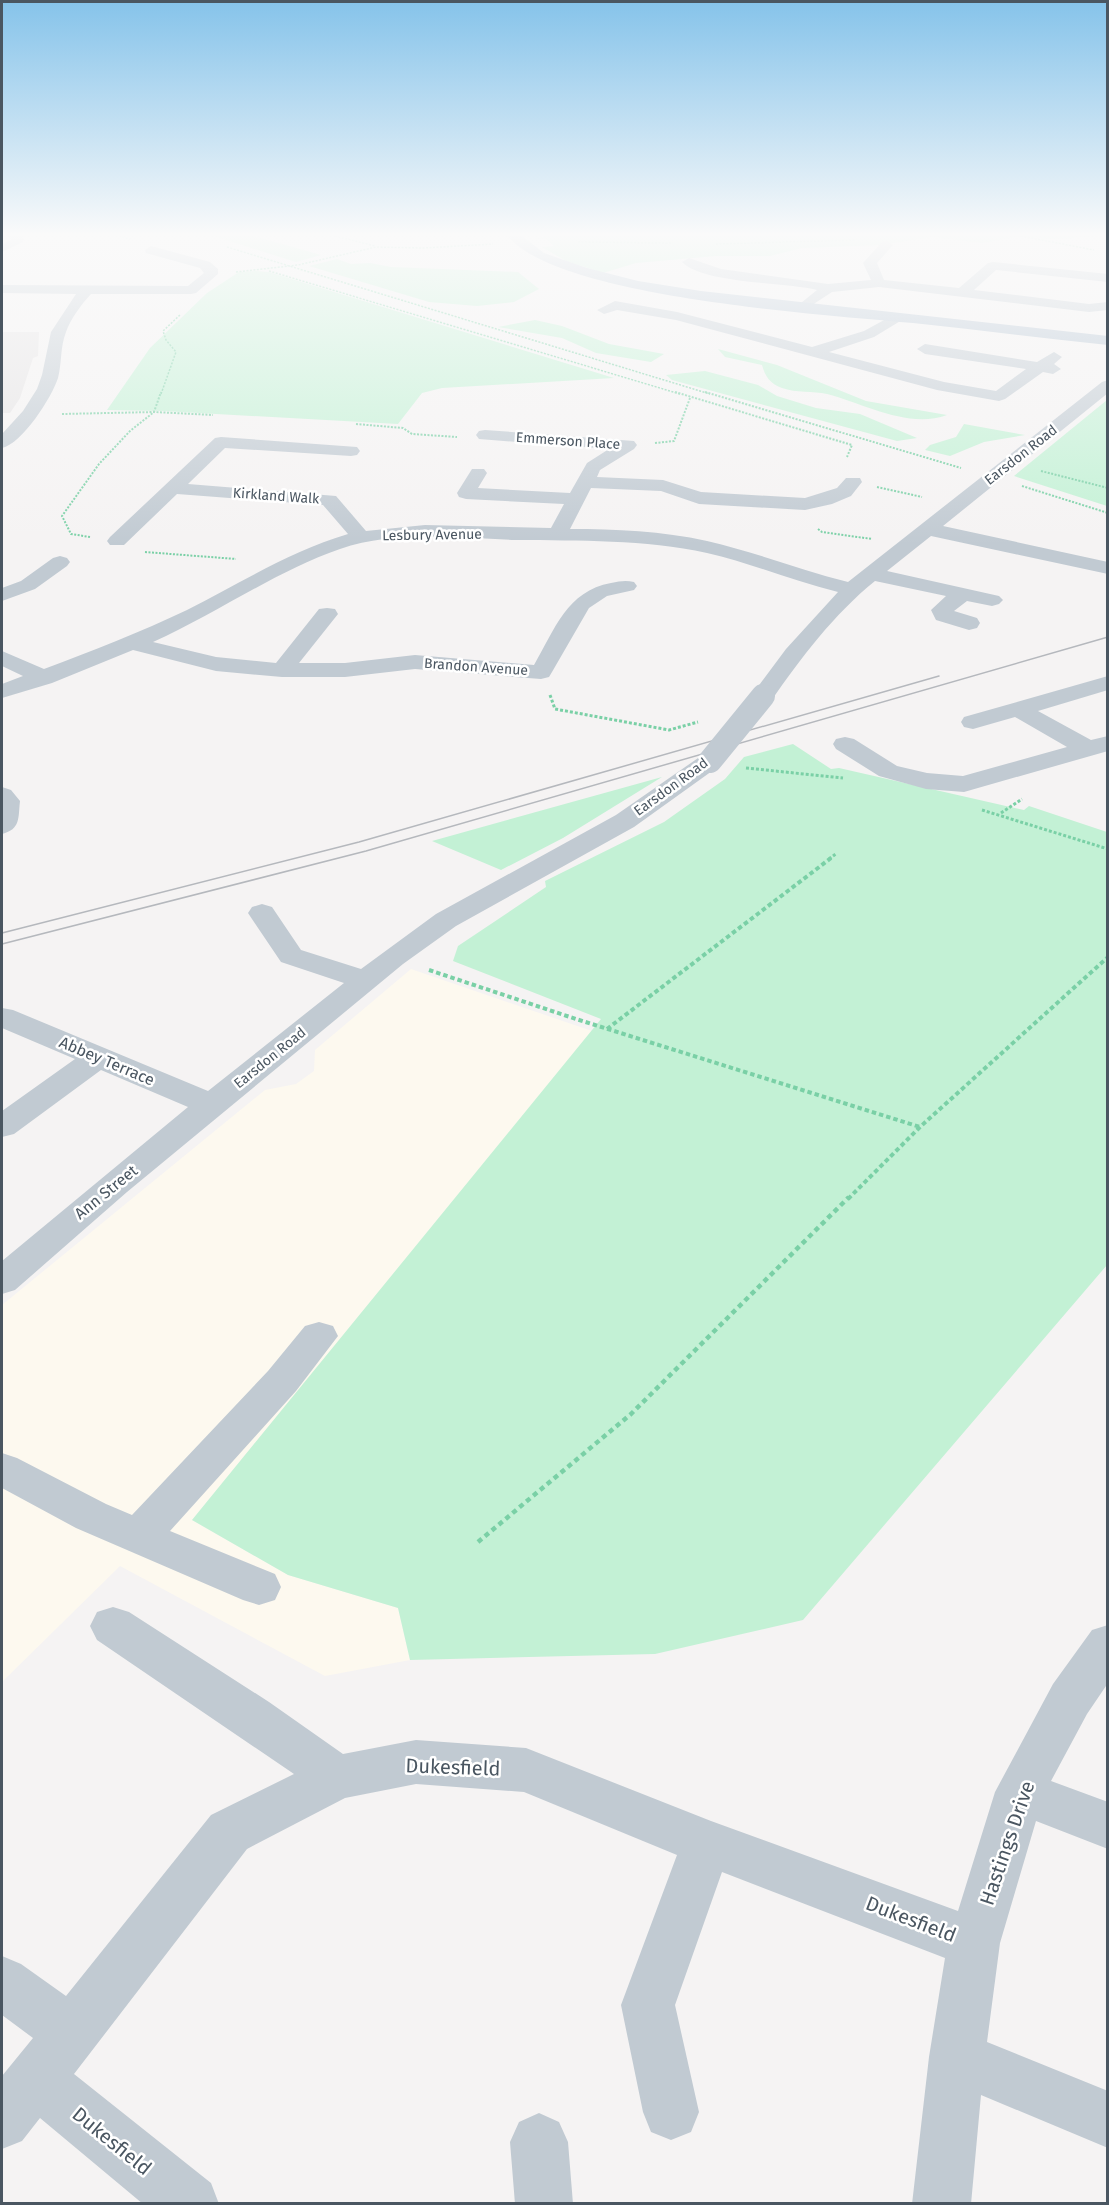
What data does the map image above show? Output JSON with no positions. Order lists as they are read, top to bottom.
{
  "streets": {
    "street": [
      "Emmerson Place",
      "Earsdon Road",
      "Kirkland Walk",
      "Lesbury Avenue",
      "Brandon Avenue",
      "Abbey Terrace",
      "Ann Street",
      "Dukesfield",
      "Hastings Drive"
    ]
  },
  "crossings": [
    ["Emmerson Place", "Lesbury Avenue"],
    ["Earsdon Road", "Lesbury Avenue"],
    ["Earsdon Road", "Abbey Terrace"],
    ["Earsdon Road", "Ann Street"],
    ["Kirkland Walk", "Lesbury Avenue"],
    ["Lesbury Avenue", "Brandon Avenue"],
    ["Abbey Terrace", "Ann Street"],
    ["Dukesfield", "Hastings Drive"]
  ]
}
